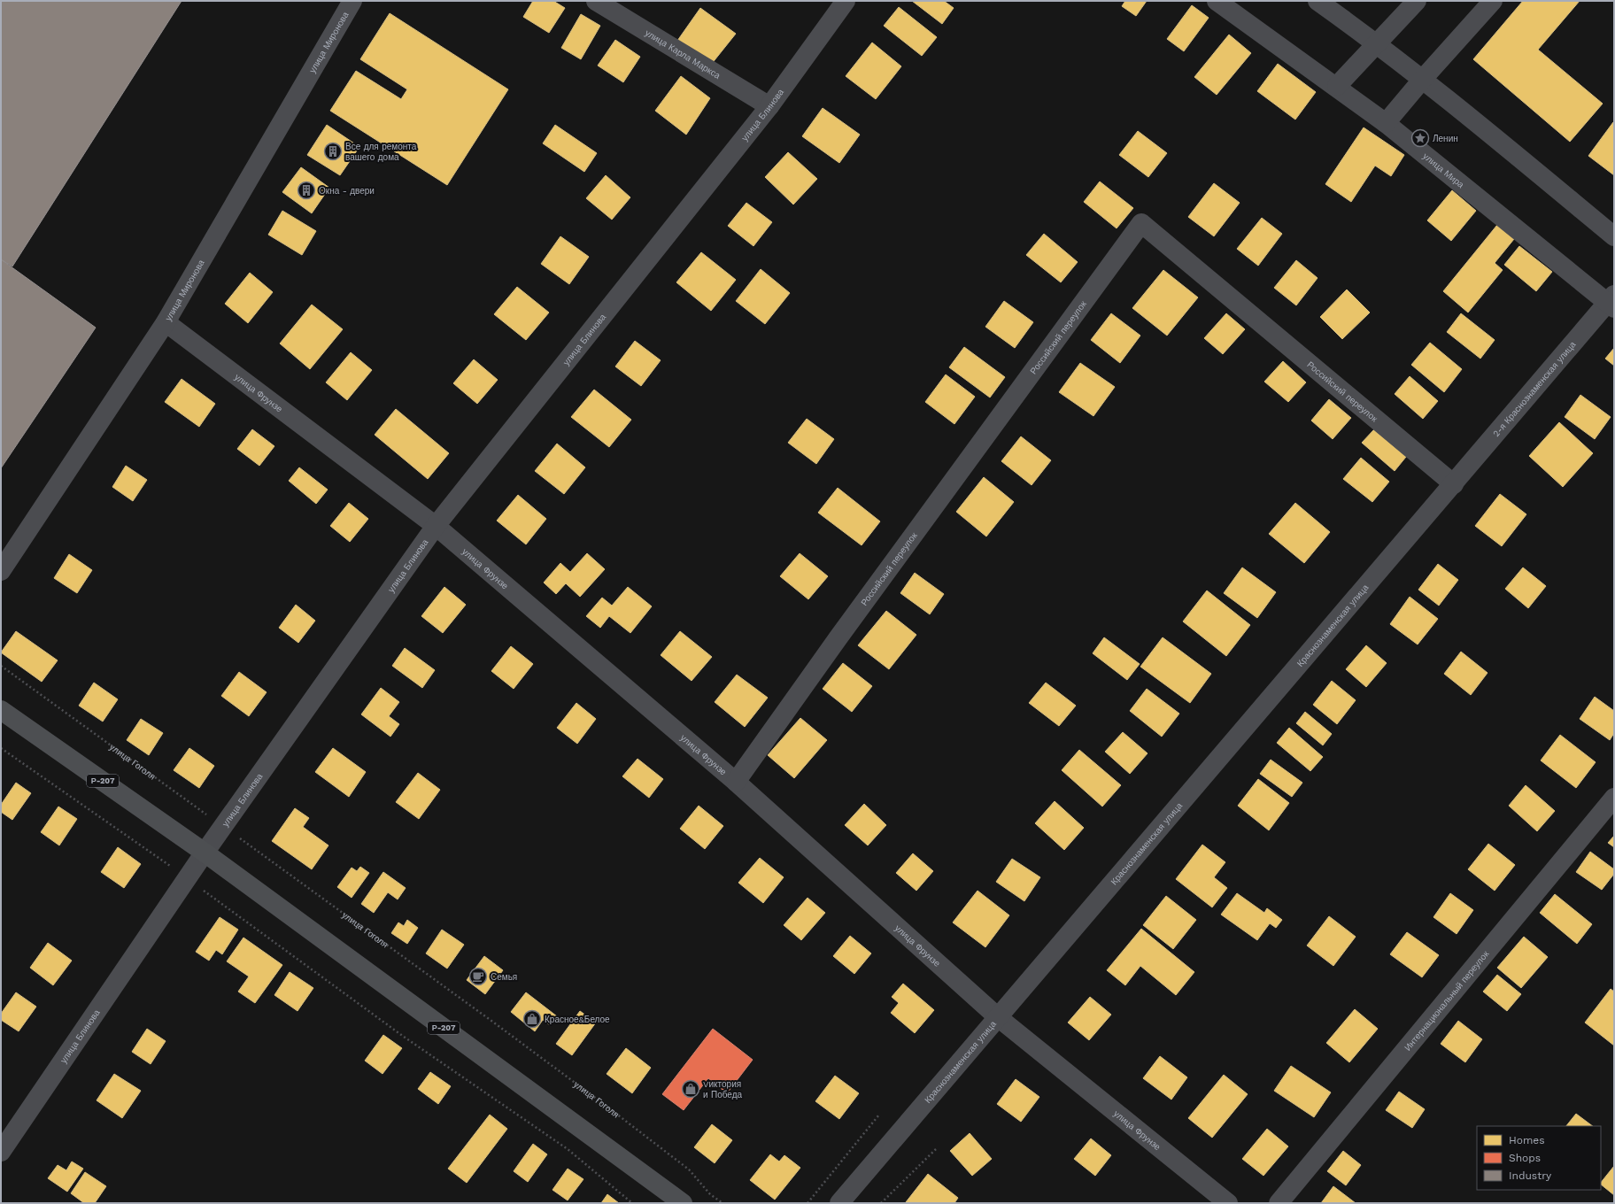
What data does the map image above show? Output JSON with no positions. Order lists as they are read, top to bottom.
{
  "streets": {
    "main road": ["Р-207"],
    "street": [
      "улица Миронова",
      "улица Карла Маркса",
      "улица Блинова",
      "улица Мира",
      "Российский переулок",
      "2-я Краснознаменская улица",
      "улица Фрунзе",
      "Краснознаменская улица",
      "Интернациональный переулок"
    ],
    "path": ["улица Гоголя"]
  },
  "crossings": [
    ["улица Миронова", "улица Фрунзе"],
    ["улица Карла Маркса", "улица Блинова"],
    ["улица Блинова", "улица Фрунзе"],
    ["улица Блинова", "улица Гоголя"],
    ["улица Блинова", "Р-207"],
    ["улица Мира", "2-я Краснознаменская улица"],
    ["Российский переулок", "2-я Краснознаменская улица"],
    ["Российский переулок", "улица Фрунзе"],
    ["Российский переулок", "Краснознаменская улица"],
    ["2-я Краснознаменская улица", "Краснознаменская улица"],
    ["улица Фрунзе", "Краснознаменская улица"]
  ],
  "places": {
    "place": ["Ленин"],
    "building": ["Все для ремонта вашего дома", "Окна - двери"],
    "cafe": ["Семья"],
    "shop": ["Красное&Белое", "Vиктория и Победа"]
  },
  "legend": ["Homes", "Shops", "Industry"]
}
